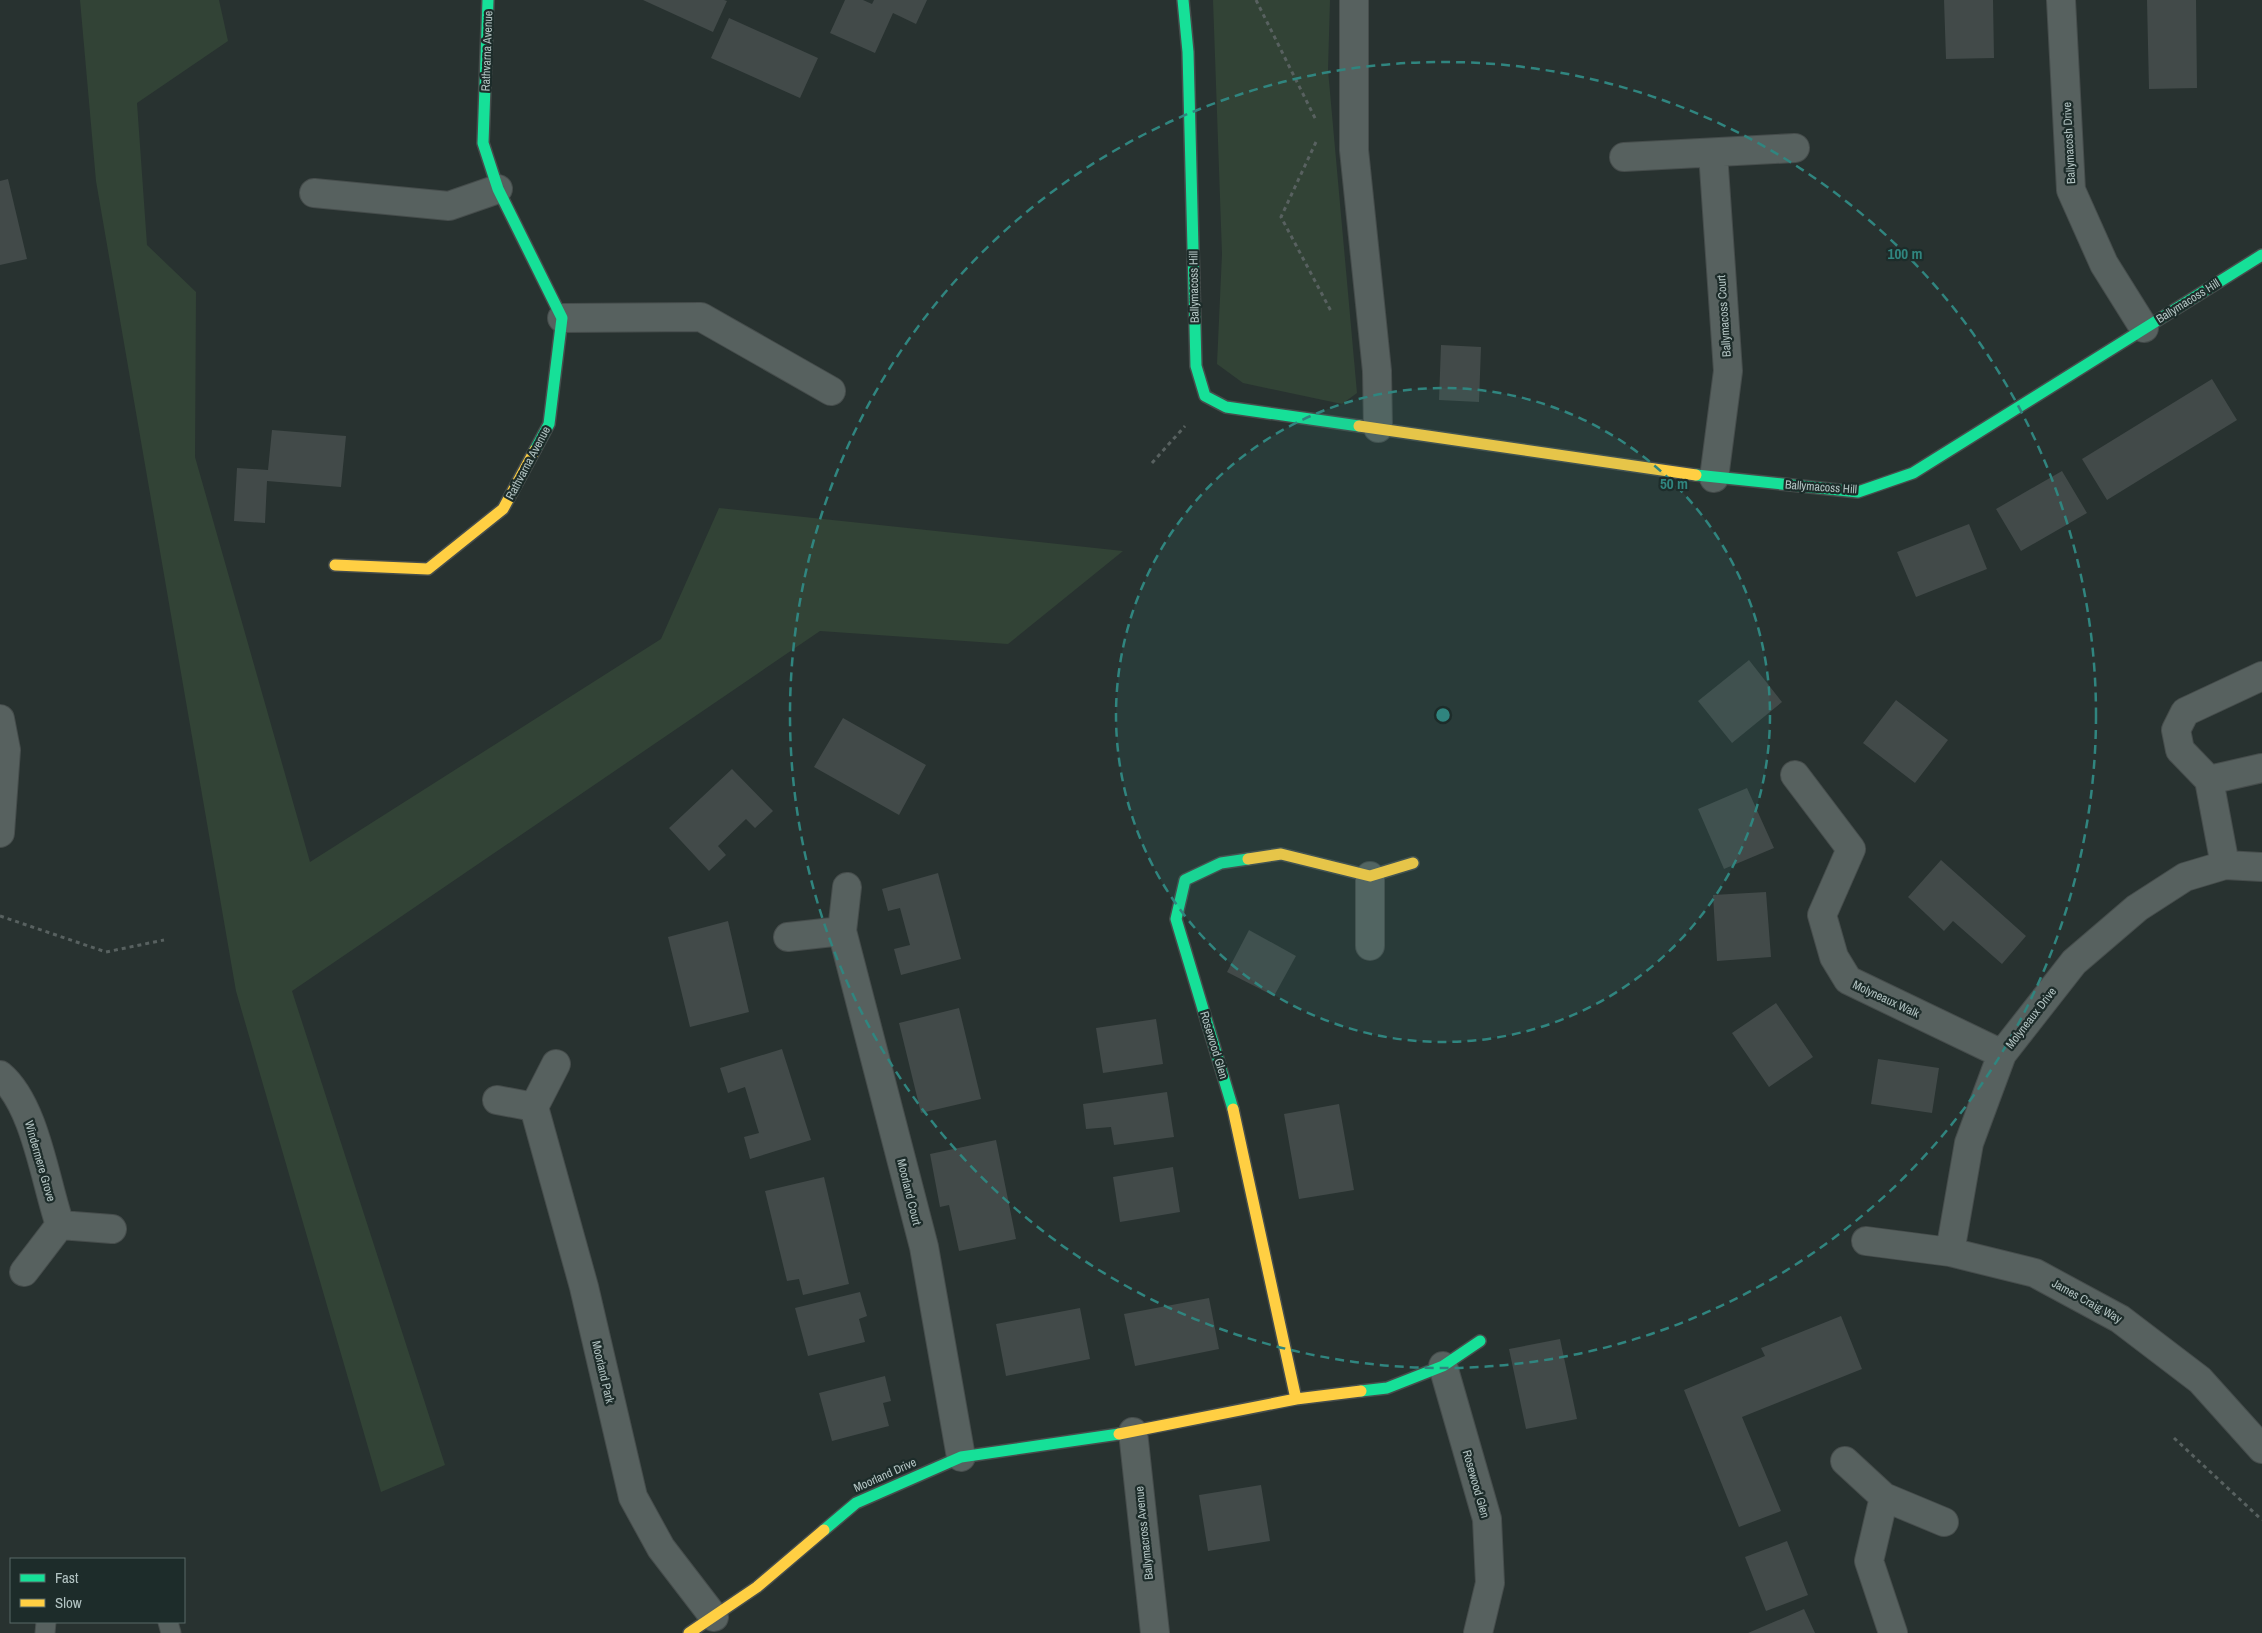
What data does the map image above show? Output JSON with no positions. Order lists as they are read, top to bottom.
{
  "streets": {
    "street": [
      "Rathvarna Avenue",
      "Ballymacosh Drive",
      "Ballymacoss Hill",
      "Ballymacoss Court",
      "Molyneaux Walk",
      "Molyneaux Drive",
      "Rosewood Glen",
      "Windermere Grove",
      "Moorland Court",
      "James Craig Way",
      "Moorland Park",
      "Moorland Drive",
      "Ballymacross Avenue"
    ]
  },
  "crossings": [
    ["Ballymacosh Drive", "Ballymacoss Hill"],
    ["Ballymacoss Hill", "Ballymacoss Court"],
    ["Molyneaux Walk", "Molyneaux Drive"],
    ["Molyneaux Drive", "James Craig Way"],
    ["Moorland Court", "Moorland Drive"],
    ["Moorland Park", "Moorland Drive"],
    ["Moorland Drive", "Ballymacross Avenue"]
  ],
  "legend": ["Fast", "Slow"],
  "rings": ["100 m", "50 m"]
}
